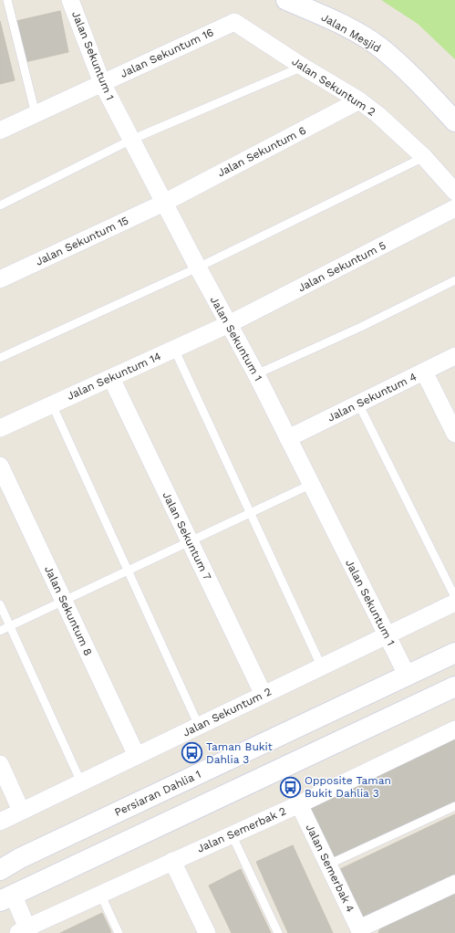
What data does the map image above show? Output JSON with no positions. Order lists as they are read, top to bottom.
{
  "streets": {
    "street": [
      "Jalan Mesjid",
      "Jalan Sekuntum 16",
      "Jalan Sekuntum 1",
      "Jalan Sekuntum 2",
      "Jalan Sekuntum 6",
      "Jalan Sekuntum 15",
      "Jalan Sekuntum 5",
      "Jalan Sekuntum 14",
      "Jalan Sekuntum 4",
      "Jalan Sekuntum 7",
      "Jalan Sekuntum 8",
      "Persiaran Dahlia 1",
      "Jalan Semerbak 2",
      "Jalan Semerbak 4"
    ]
  },
  "crossings": [
    ["Jalan Sekuntum 16", "Jalan Sekuntum 1"],
    ["Jalan Sekuntum 16", "Jalan Sekuntum 2"],
    ["Jalan Sekuntum 1", "Jalan Sekuntum 2"],
    ["Jalan Sekuntum 1", "Jalan Sekuntum 6"],
    ["Jalan Sekuntum 1", "Jalan Sekuntum 15"],
    ["Jalan Sekuntum 1", "Jalan Sekuntum 5"],
    ["Jalan Sekuntum 1", "Jalan Sekuntum 14"],
    ["Jalan Sekuntum 1", "Jalan Sekuntum 4"],
    ["Jalan Sekuntum 1", "Persiaran Dahlia 1"],
    ["Jalan Sekuntum 2", "Jalan Sekuntum 6"],
    ["Jalan Sekuntum 2", "Jalan Sekuntum 7"],
    ["Jalan Sekuntum 2", "Jalan Sekuntum 8"],
    ["Jalan Sekuntum 6", "Jalan Sekuntum 15"],
    ["Jalan Sekuntum 5", "Jalan Sekuntum 14"],
    ["Jalan Sekuntum 14", "Jalan Sekuntum 7"],
    ["Jalan Semerbak 2", "Jalan Semerbak 4"]
  ],
  "places": {
    "bus stop": ["Taman Bukit Dahlia 3", "Opposite Taman Bukit Dahlia 3"]
  }
}
